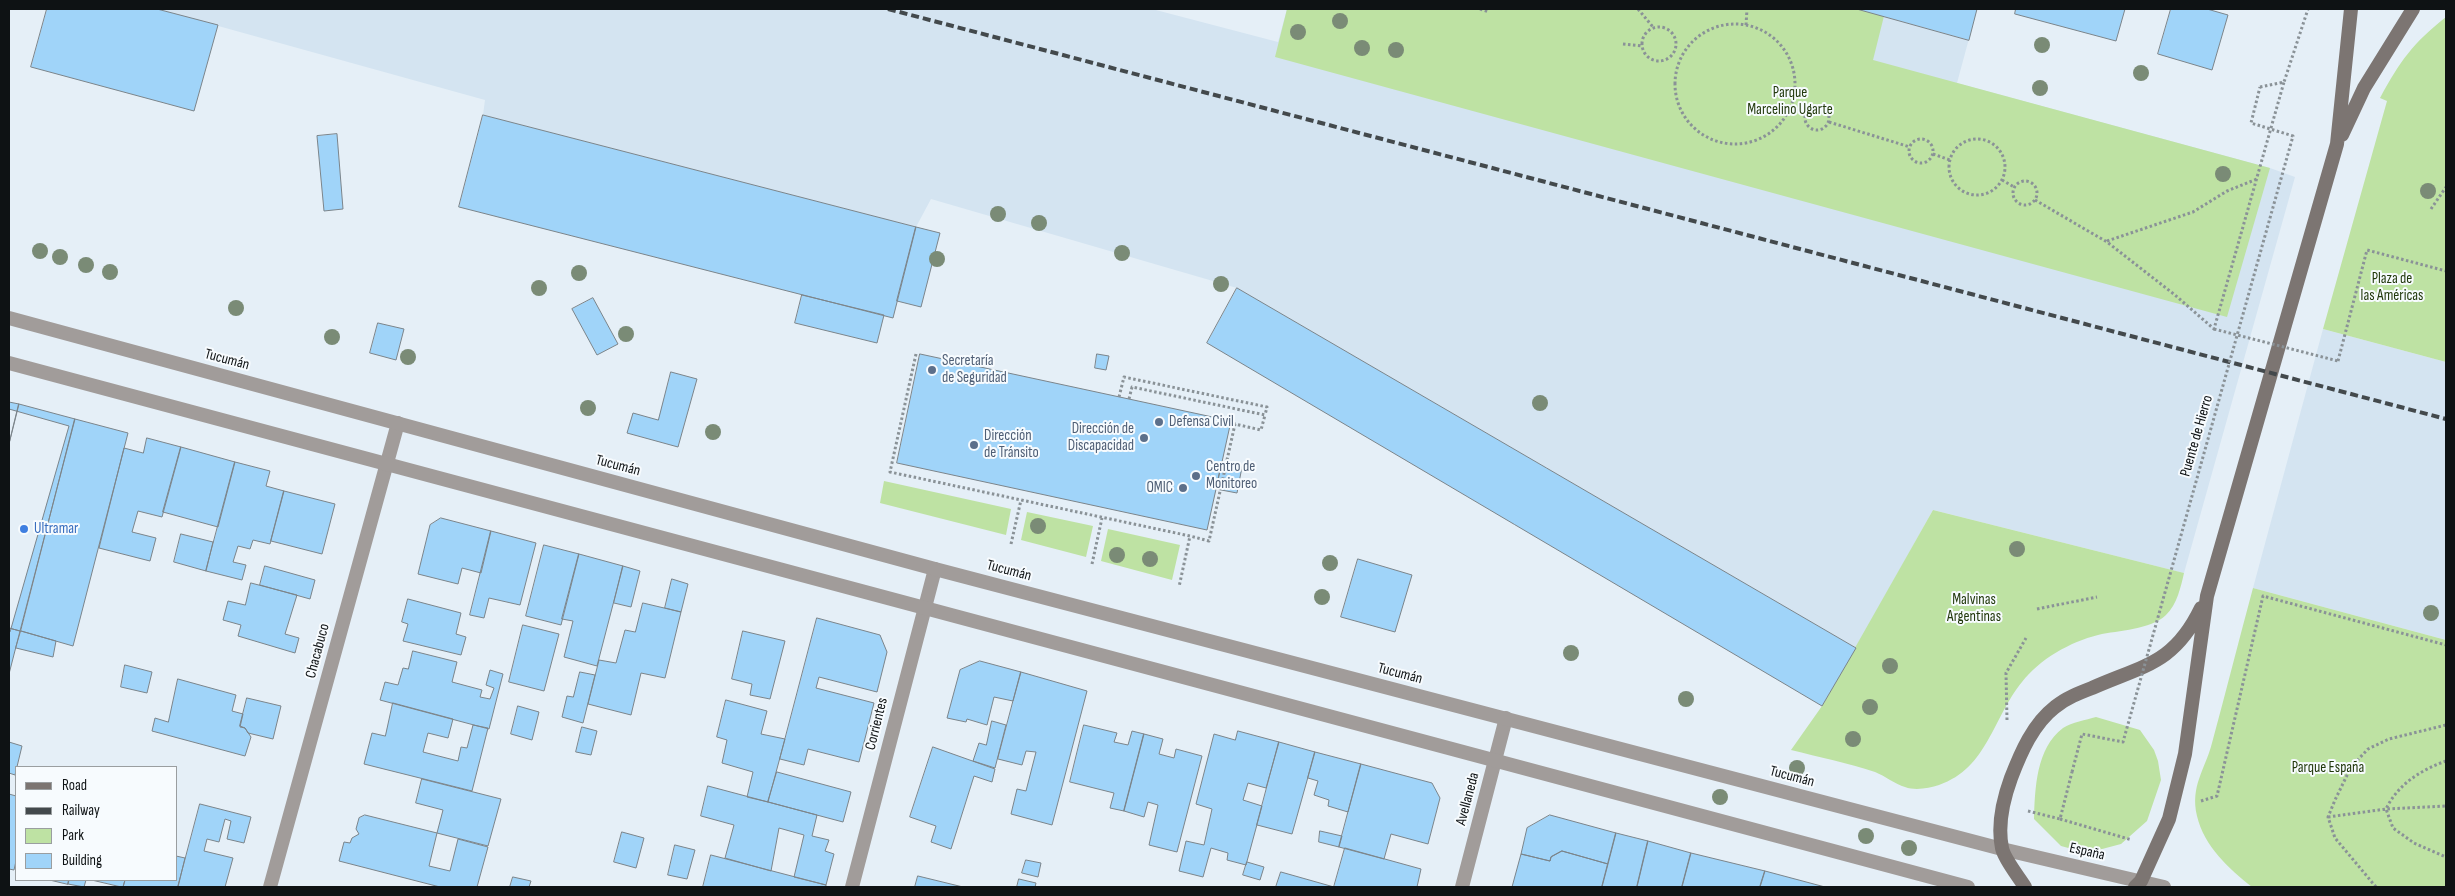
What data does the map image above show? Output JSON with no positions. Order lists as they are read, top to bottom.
{
  "streets": {
    "street": [
      "Tucumán",
      "Chacabuco",
      "Corrientes",
      "Avellaneda",
      "España"
    ],
    "path": ["Puente de Hierro"]
  },
  "crossings": [
    ["Tucumán", "Chacabuco"],
    ["Tucumán", "Corrientes"],
    ["Tucumán", "Avellaneda"],
    ["Tucumán", "España"]
  ],
  "parks": [
    "Parque Marcelino Ugarte",
    "Plaza de las Américas",
    "Malvinas Argentinas",
    "Parque España"
  ],
  "places": [
    "Secretaría de Seguridad",
    "Defensa Civil",
    "Dirección de Discapacidad",
    "Dirección de Tránsito",
    "Centro de Monitoreo",
    "OMIC",
    "Ultramar"
  ],
  "legend": [
    "Road",
    "Railway",
    "Park",
    "Building"
  ]
}
